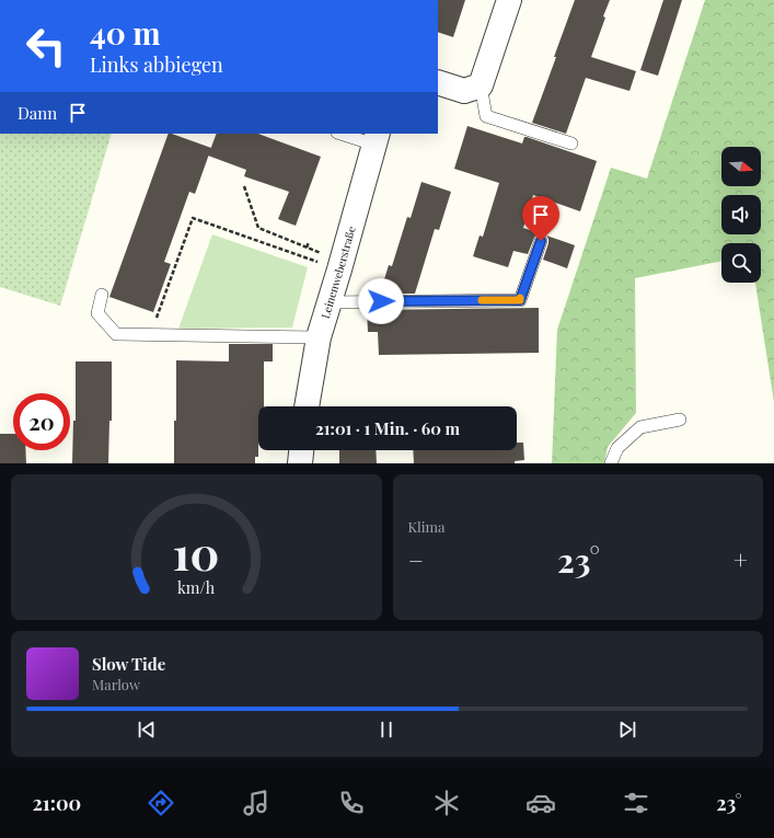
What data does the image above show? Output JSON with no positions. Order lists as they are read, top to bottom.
{
  "streets": {
    "street": ["Leinenweberstraße"]
  },
  "north": "right",
  "page": {
    "turn": ["40 m", "Links abbiegen"],
    "then": "Dann",
    "limit": "20",
    "trip": "21:01 · 1 Min. · 60 m",
    "tile": "Klima",
    "heat": ["−", "23°", "+"],
    "song": ["Slow Tide", "Marlow"],
    "tabs": ["21:00", "23°"],
    "gauge": ["10", "km/h"]
  }
}
